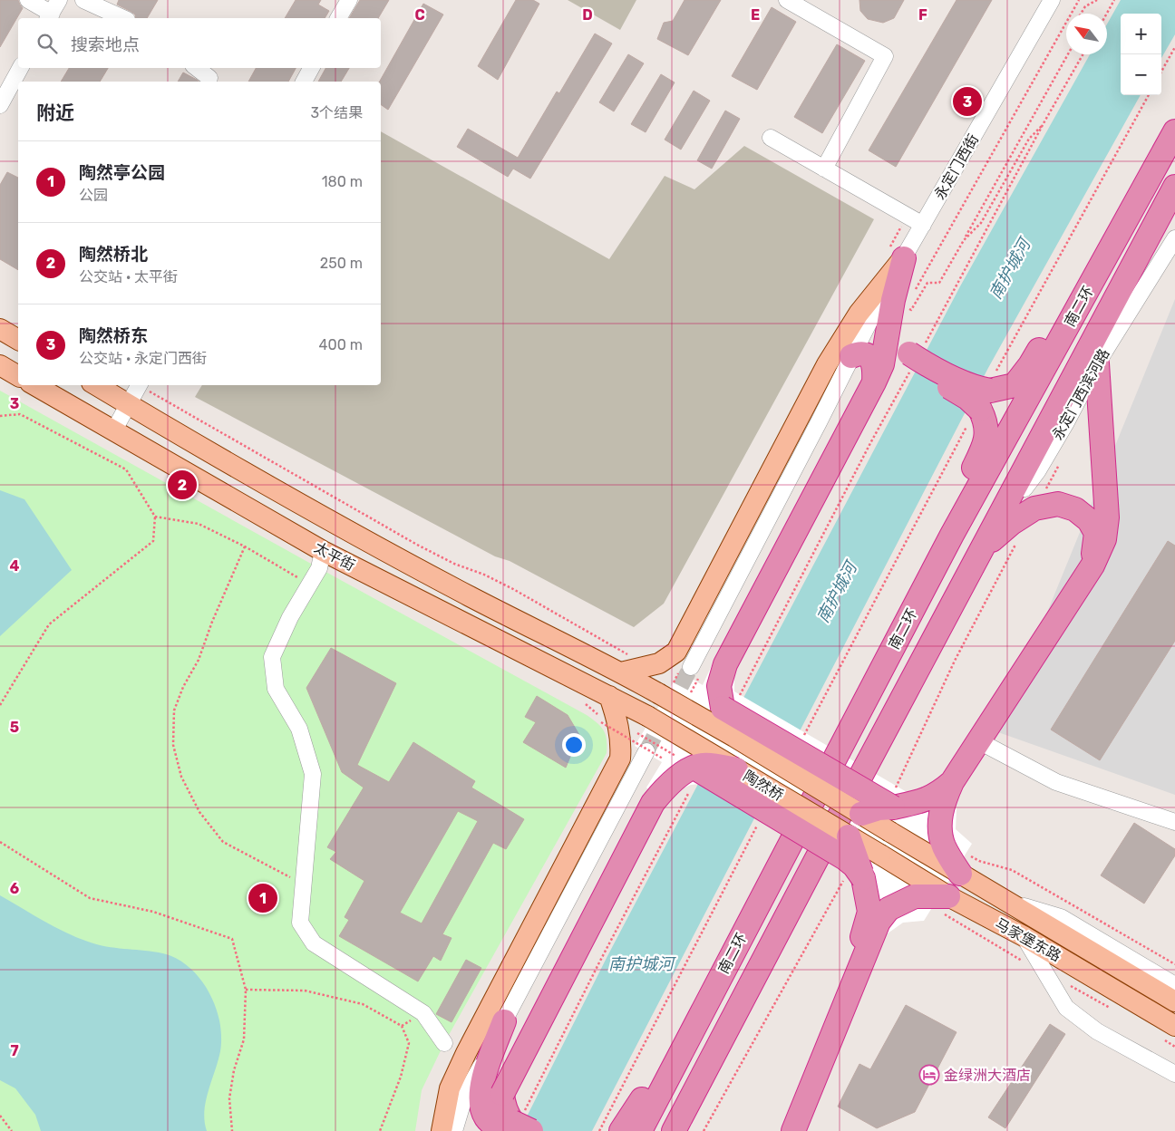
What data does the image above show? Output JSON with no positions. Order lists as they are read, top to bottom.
{
  "streets": {
    "highway": ["南二环"],
    "main road": ["太平街", "陶然桥", "马家堡东路"],
    "street": ["永定门西街", "永定门西滨河路"]
  },
  "crossings": [
    ["南二环", "永定门西滨河路"],
    ["太平街", "陶然桥"],
    ["陶然桥", "马家堡东路"]
  ],
  "water": ["南护城河"],
  "places": {
    "hotel": ["金绿洲大酒店"]
  },
  "north": "top left",
  "page": {
    "map_buttons": ["+", "−"],
    "search": "搜索地点",
    "heading": ["附近", "3个结果"],
    "pins": ["3", "2", "1"],
    "list": [
      {
        "mark": "1",
        "name": "陶然亭公园",
        "note": "公园",
        "value": "180 m"
      },
      {
        "mark": "2",
        "name": "陶然桥北",
        "note": "公交站 · 太平街",
        "value": "250 m"
      },
      {
        "mark": "3",
        "name": "陶然桥东",
        "note": "公交站 · 永定门西街",
        "value": "400 m"
      }
    ]
  },
  "grid": {
    "columns": [
      "C",
      "D",
      "E",
      "F"
    ],
    "rows": [
      "3",
      "4",
      "5",
      "6",
      "7"
    ]
  }
}
